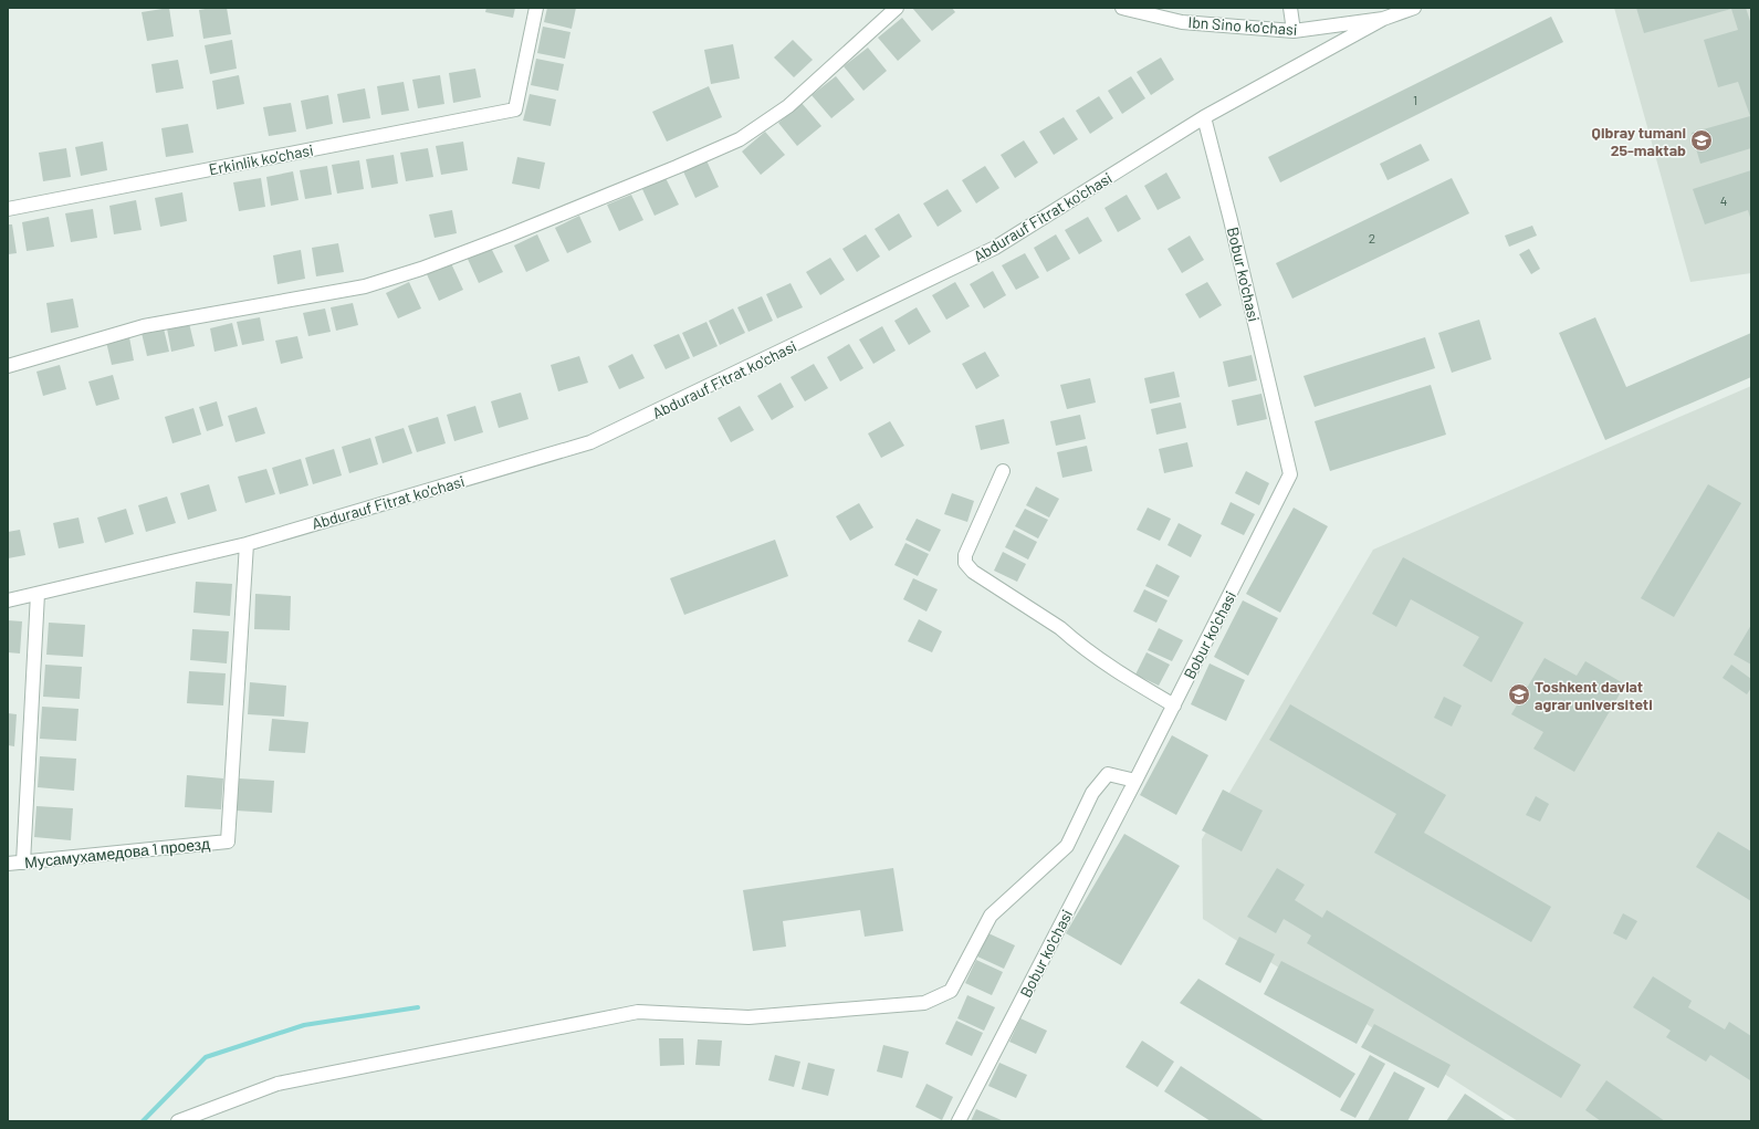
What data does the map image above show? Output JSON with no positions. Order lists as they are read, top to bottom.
{
  "streets": {
    "street": [
      "Ibn Sino ko'chasi",
      "Erkinlik ko'chasi",
      "Abdurauf Fitrat ko'chasi",
      "Bobur ko'chasi",
      "Мусамухамедова 1 проезд"
    ]
  },
  "crossings": [
    ["Ibn Sino ko'chasi", "Abdurauf Fitrat ko'chasi"],
    ["Abdurauf Fitrat ko'chasi", "Bobur ko'chasi"],
    ["Abdurauf Fitrat ko'chasi", "Мусамухамедова 1 проезд"]
  ],
  "places": {
    "school or university": ["Qibray tumani 25-maktab", "Toshkent davlat agrar universiteti"]
  },
  "house_numbers": ["1", "4", "2"]
}
